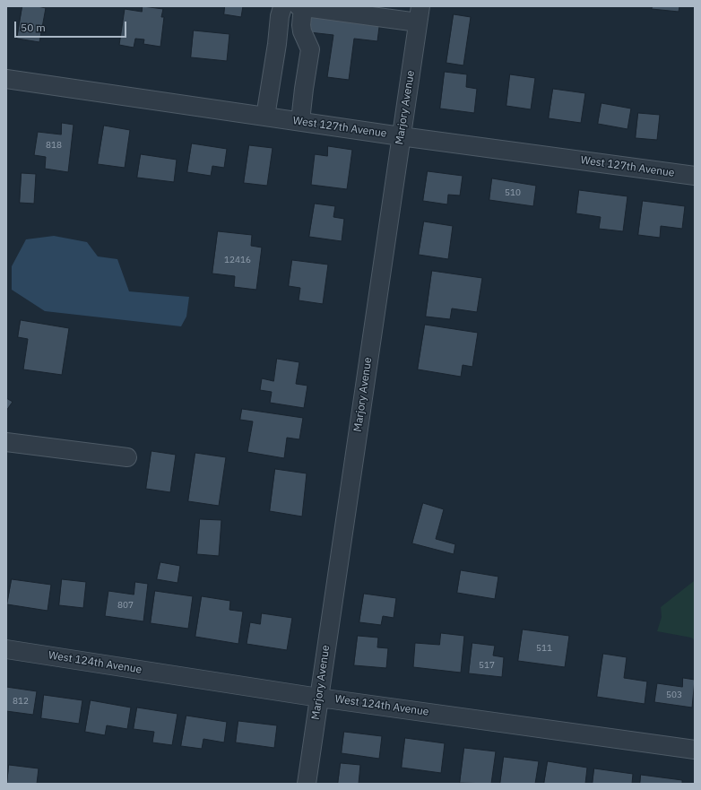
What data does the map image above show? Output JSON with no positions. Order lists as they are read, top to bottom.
{
  "streets": {
    "street": ["Marjory Avenue", "West 127th Avenue", "West 124th Avenue"]
  },
  "crossings": [
    ["Marjory Avenue", "West 127th Avenue"],
    ["Marjory Avenue", "West 124th Avenue"]
  ],
  "house_numbers": [
    "818",
    "510",
    "12416",
    "807",
    "511",
    "517",
    "503",
    "812"
  ],
  "scale_bar": "50 m"
}
